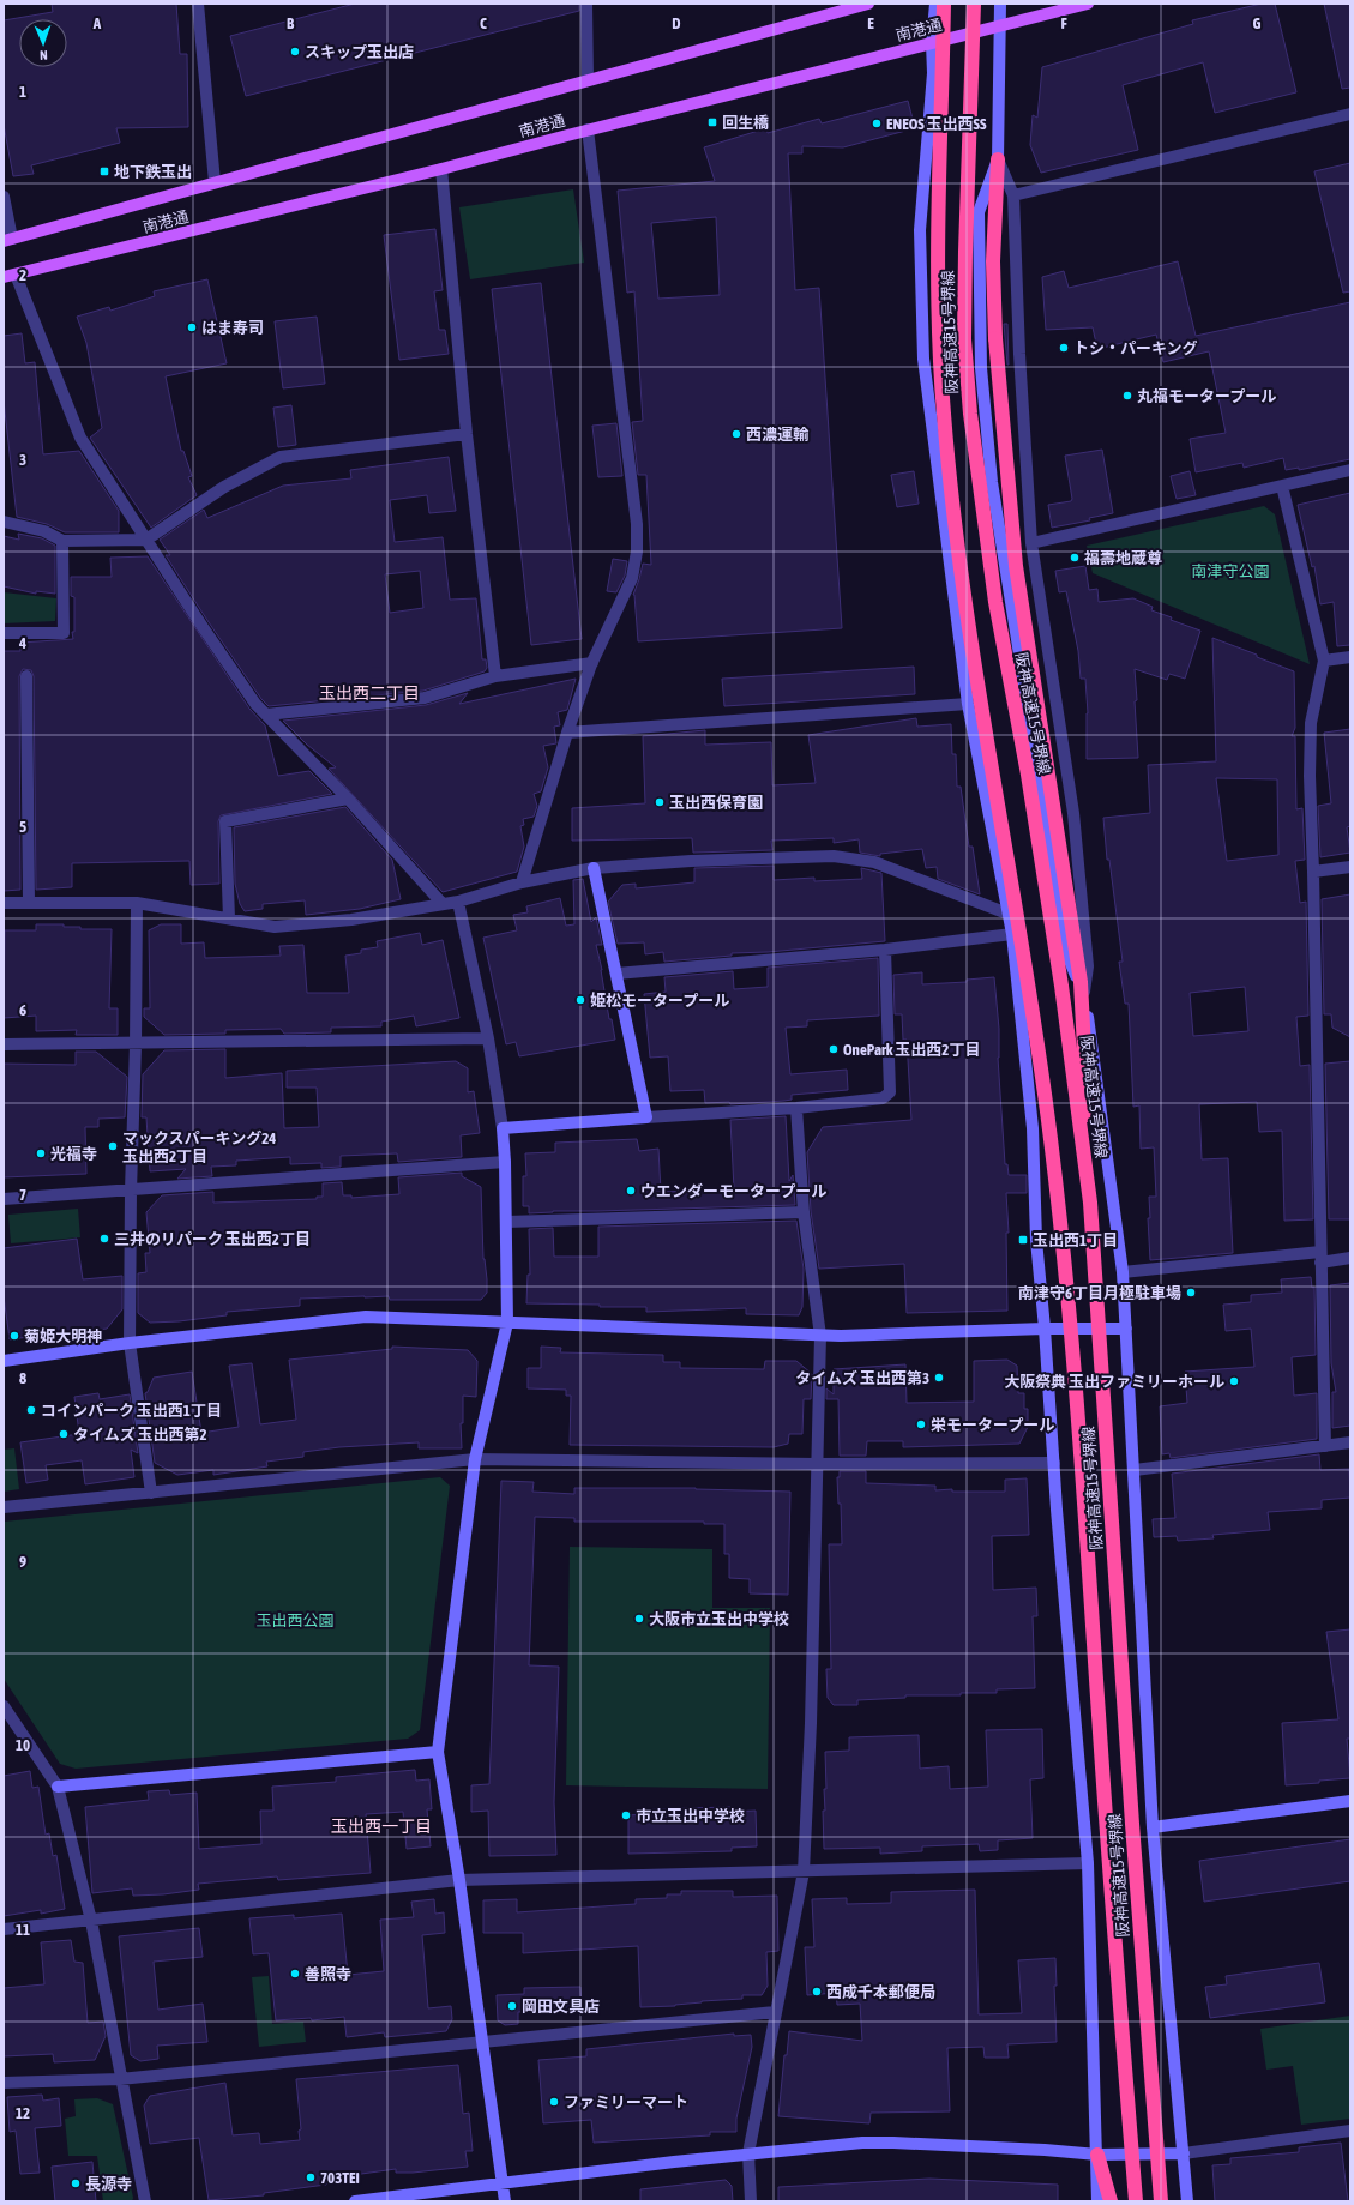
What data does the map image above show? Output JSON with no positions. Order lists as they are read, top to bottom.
{
  "streets": {
    "highway": ["阪神高速15号堺線"],
    "main road": ["南港通"]
  },
  "districts": ["玉出西二丁目", "玉出西一丁目"],
  "parks": ["南津守公園", "玉出西公園"],
  "places": {
    "other": [
      "スキップ玉出店",
      "ENEOS 玉出西SS",
      "はま寿司",
      "トシ・パーキング",
      "丸福モータープール",
      "西濃運輸",
      "福壽地蔵尊",
      "玉出西保育園",
      "姫松モータープール",
      "OnePark 玉出西2丁目",
      "マックスパーキング24 玉出西2丁目",
      "光福寺",
      "ウエンダーモータープール",
      "三井のリパーク 玉出西2丁目",
      "南津守6丁目月極駐車場",
      "菊姫大明神",
      "タイムズ 玉出西第3",
      "大阪祭典 玉出ファミリーホール",
      "コインパーク 玉出西1丁目",
      "栄モータープール",
      "タイムズ 玉出西第2",
      "大阪市立玉出中学校",
      "市立玉出中学校",
      "善照寺",
      "西成千本郵便局",
      "岡田文具店",
      "ファミリーマート",
      "703TEI",
      "長源寺"
    ],
    "transit": ["回生橋", "地下鉄玉出", "玉出西1丁目"]
  },
  "north": "bottom",
  "grid": {
    "columns": [
      "A",
      "B",
      "C",
      "D",
      "E",
      "F",
      "G"
    ],
    "rows": [
      "1",
      "2",
      "3",
      "4",
      "5",
      "6",
      "7",
      "8",
      "9",
      "10",
      "11",
      "12"
    ]
  }
}
